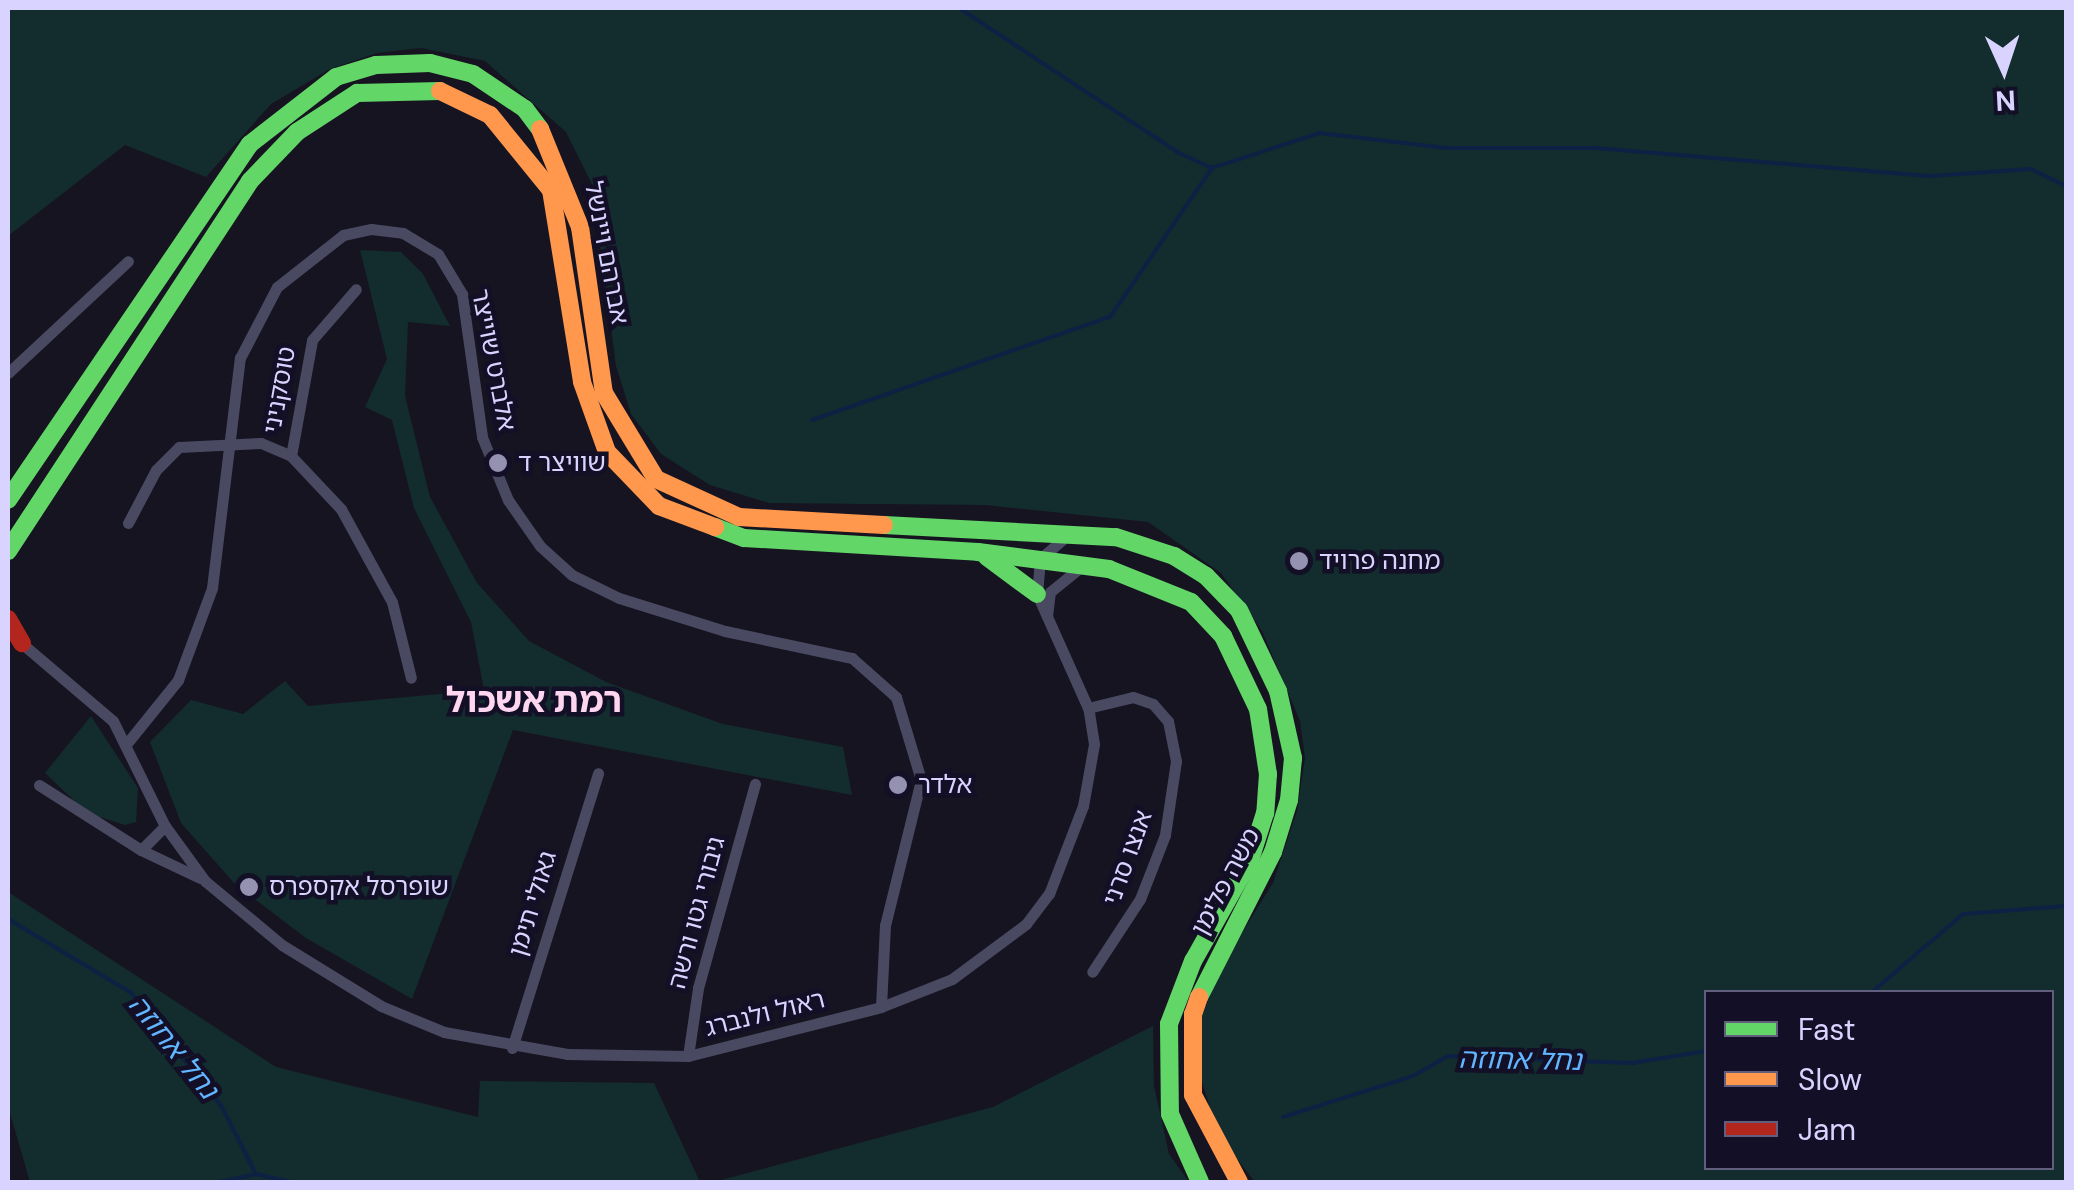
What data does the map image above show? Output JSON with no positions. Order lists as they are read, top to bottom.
{
  "streets": {
    "main road": ["אברהם ויינשל", "משה פלימן"],
    "street": [
      "אלברט שוייצר",
      "טוסקניני",
      "אנצו סרני",
      "גאולי תימן",
      "גיבורי גטו ורשה",
      "ראול ולנברג"
    ]
  },
  "crossings": [
    ["אברהם ויינשל", "משה פלימן"],
    ["אברהם ויינשל", "ראול ולנברג"],
    ["אלברט שוייצר", "ראול ולנברג"],
    ["אנצו סרני", "ראול ולנברג"],
    ["משה פלימן", "ראול ולנברג"],
    ["גאולי תימן", "ראול ולנברג"],
    ["גיבורי גטו ורשה", "ראול ולנברג"]
  ],
  "districts": ["רמת אשכול"],
  "water": ["נחל אחוזה"],
  "places": [
    "שוויצר ד",
    "מחנה פרויד",
    "אלדר",
    "שופרסל אקספרס"
  ],
  "legend": ["Fast", "Slow", "Jam"],
  "north": "bottom"
}
